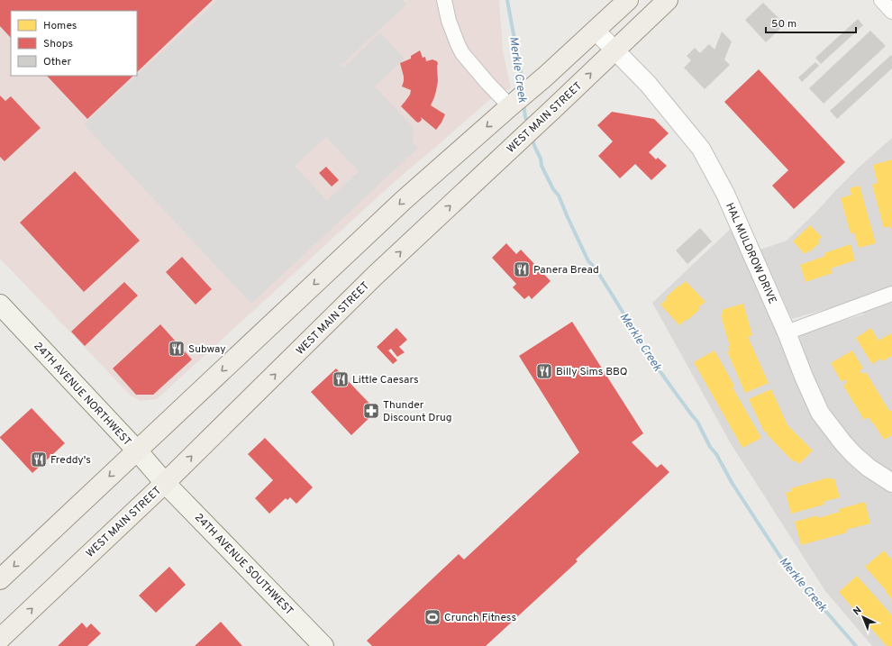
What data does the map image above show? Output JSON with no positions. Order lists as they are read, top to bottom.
{
  "streets": {
    "main road": ["WEST MAIN STREET", "24TH AVENUE NORTHWEST", "24TH AVENUE SOUTHWEST"],
    "street": ["HAL MULDROW DRIVE"]
  },
  "crossings": [
    ["WEST MAIN STREET", "HAL MULDROW DRIVE"],
    ["WEST MAIN STREET", "24TH AVENUE NORTHWEST"],
    ["WEST MAIN STREET", "24TH AVENUE SOUTHWEST"],
    ["24TH AVENUE NORTHWEST", "24TH AVENUE SOUTHWEST"]
  ],
  "water": ["Merkle Creek"],
  "places": {
    "restaurant": [
      "Panera Bread",
      "Subway",
      "Billy Sims BBQ",
      "Little Caesars",
      "Freddy's"
    ],
    "pharmacy": ["Thunder Discount Drug"],
    "sports": ["Crunch Fitness"]
  },
  "legend": ["Homes", "Shops", "Other"],
  "scale_bar": "50 m",
  "north": "top left"
}
